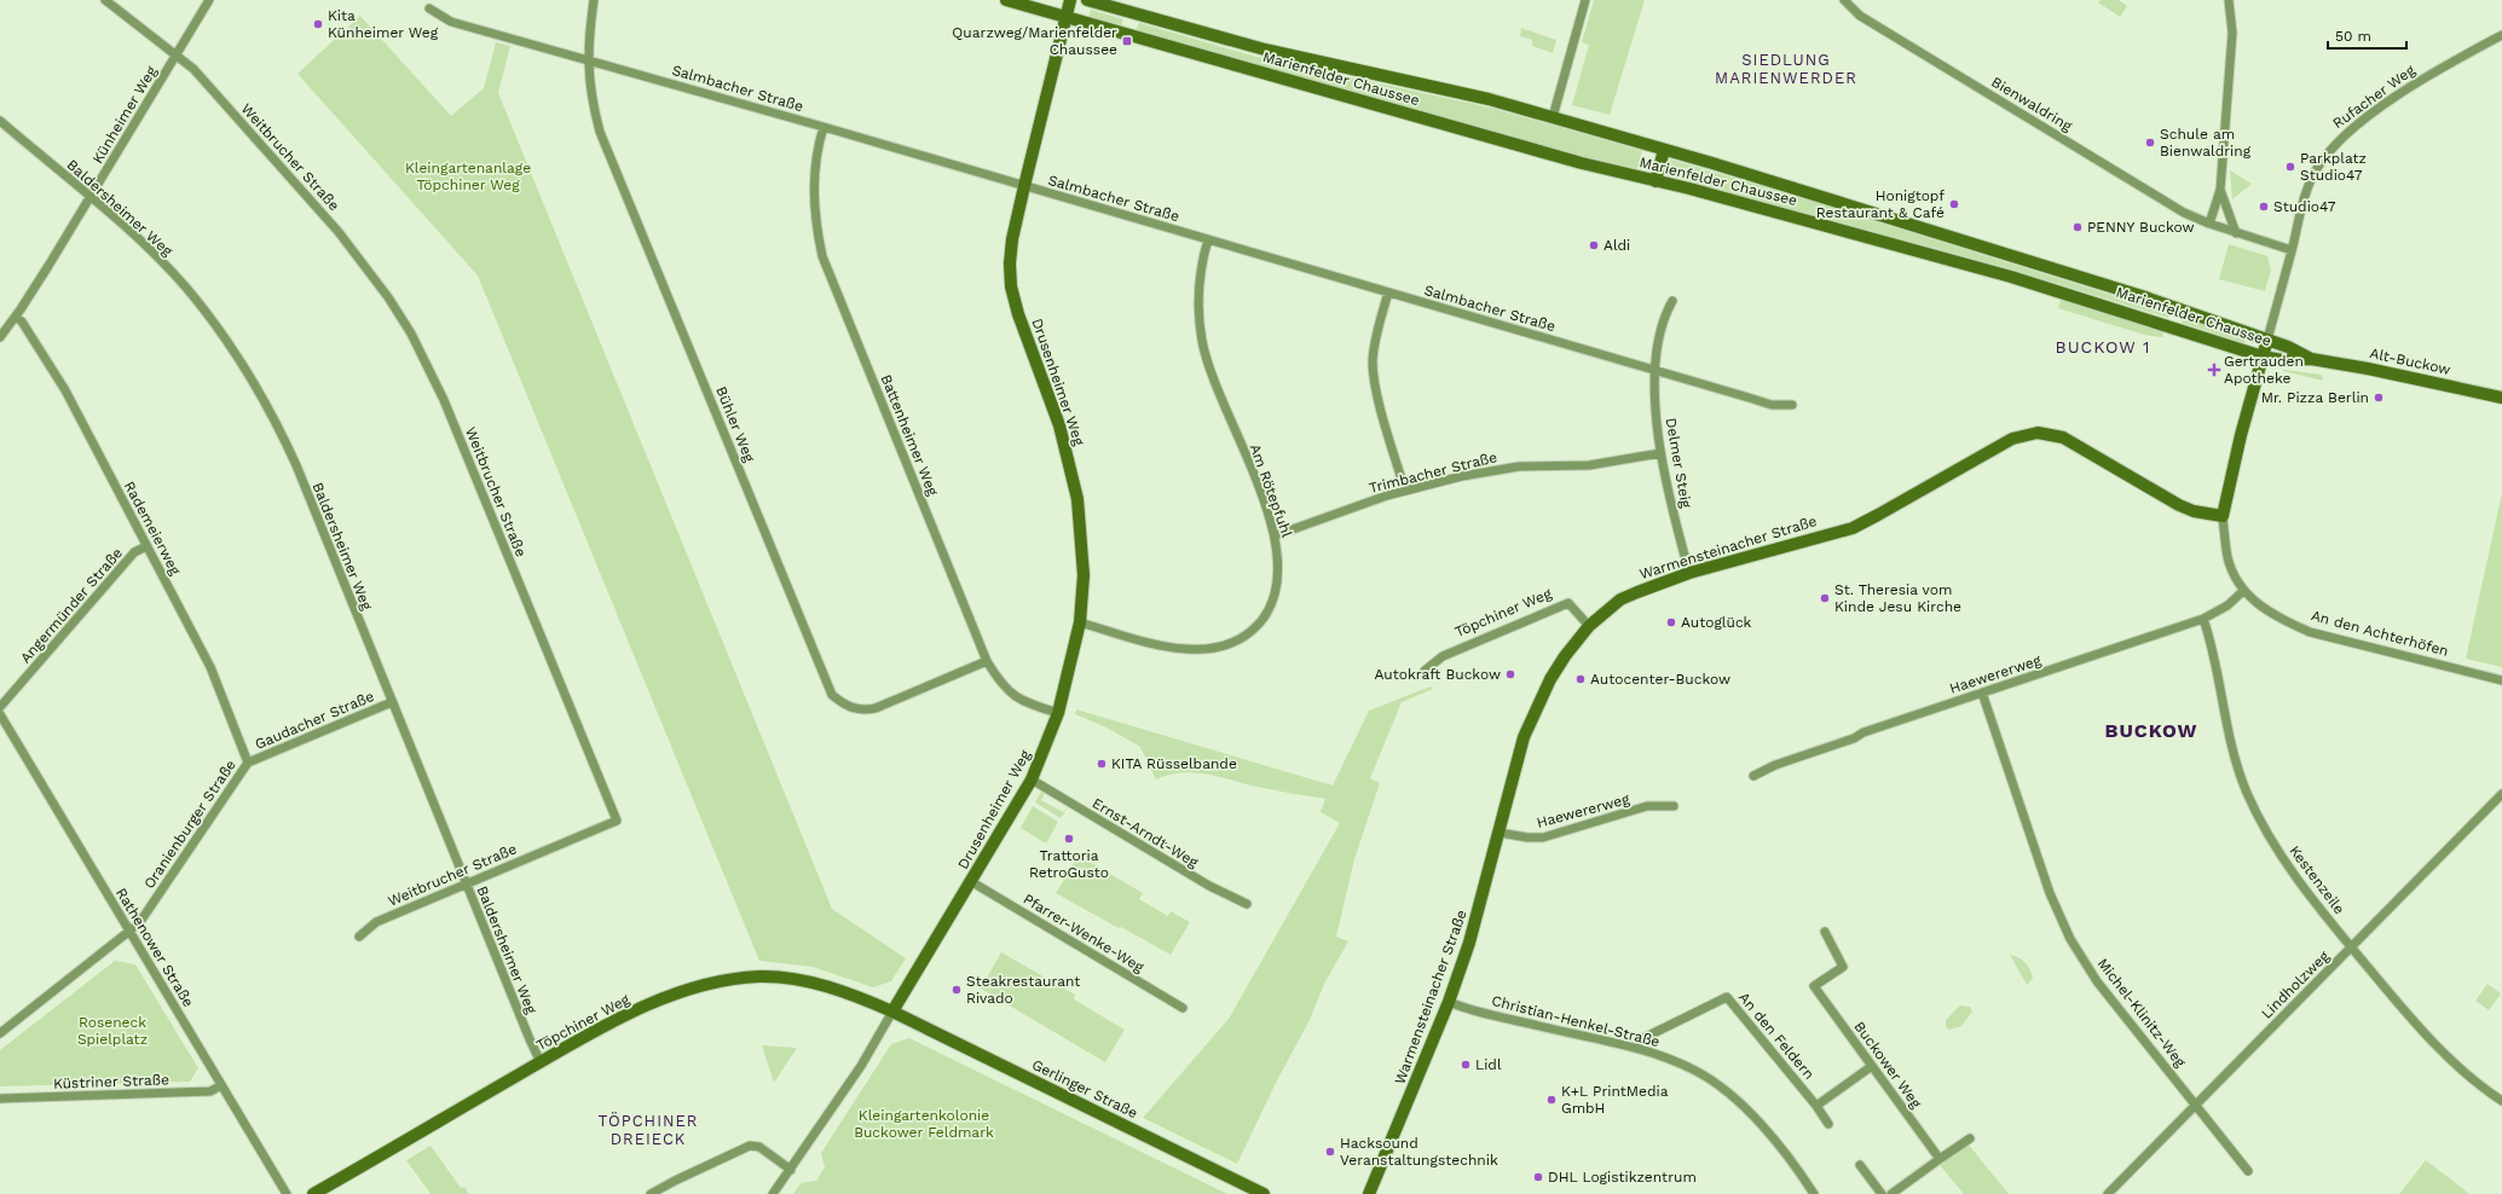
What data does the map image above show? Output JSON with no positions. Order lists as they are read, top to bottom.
{
  "streets": {
    "street": [
      "Marienfelder Chaussee",
      "Salmbacher Straße",
      "Rufacher Weg",
      "Bienwaldring",
      "Künheimer Weg",
      "Weitbrucher Straße",
      "Baldersheimer Weg",
      "Alt-Buckow",
      "Drusenheimer Weg",
      "Bühler Weg",
      "Battenheimer Weg",
      "Delmer Steig",
      "Trimbacher Straße",
      "Am Rötepfuhl",
      "Rademeierweg",
      "Warmensteinacher Straße",
      "Angermünder Straße",
      "Töpchiner Weg",
      "An den Achterhöfen",
      "Haewererweg",
      "Gaudacher Straße",
      "Oranienburger Straße",
      "Ernst-Arndt-Weg",
      "Kestenzeile",
      "Pfarrer-Wenke-Weg",
      "Rathenower Straße",
      "Lindholzweg",
      "Michel-Klinitz-Weg",
      "Christian-Henkel-Straße",
      "An den Feldern",
      "Buckower Weg",
      "Küstriner Straße",
      "Gerlinger Straße"
    ]
  },
  "crossings": [
    ["Marienfelder Chaussee", "Rufacher Weg"],
    ["Marienfelder Chaussee", "Alt-Buckow"],
    ["Marienfelder Chaussee", "Drusenheimer Weg"],
    ["Marienfelder Chaussee", "An den Achterhöfen"],
    ["Salmbacher Straße", "Drusenheimer Weg"],
    ["Salmbacher Straße", "Bühler Weg"],
    ["Salmbacher Straße", "Battenheimer Weg"],
    ["Salmbacher Straße", "Delmer Steig"],
    ["Salmbacher Straße", "Am Rötepfuhl"],
    ["Rufacher Weg", "Bienwaldring"],
    ["Rufacher Weg", "An den Achterhöfen"],
    ["Künheimer Weg", "Weitbrucher Straße"],
    ["Künheimer Weg", "Baldersheimer Weg"],
    ["Künheimer Weg", "Rademeierweg"],
    ["Weitbrucher Straße", "Baldersheimer Weg"],
    ["Baldersheimer Weg", "Töpchiner Weg"],
    ["Baldersheimer Weg", "Gaudacher Straße"],
    ["Drusenheimer Weg", "Battenheimer Weg"],
    ["Drusenheimer Weg", "Am Rötepfuhl"],
    ["Drusenheimer Weg", "Töpchiner Weg"],
    ["Drusenheimer Weg", "Ernst-Arndt-Weg"],
    ["Drusenheimer Weg", "Pfarrer-Wenke-Weg"],
    ["Drusenheimer Weg", "Gerlinger Straße"],
    ["Bühler Weg", "Battenheimer Weg"],
    ["Delmer Steig", "Trimbacher Straße"],
    ["Delmer Steig", "Warmensteinacher Straße"],
    ["Trimbacher Straße", "Am Rötepfuhl"],
    ["Rademeierweg", "Angermünder Straße"],
    ["Rademeierweg", "Gaudacher Straße"],
    ["Rademeierweg", "Oranienburger Straße"],
    ["Warmensteinacher Straße", "Töpchiner Weg"],
    ["Warmensteinacher Straße", "An den Achterhöfen"],
    ["Warmensteinacher Straße", "Haewererweg"],
    ["Warmensteinacher Straße", "Christian-Henkel-Straße"],
    ["Töpchiner Weg", "Gerlinger Straße"],
    ["An den Achterhöfen", "Haewererweg"],
    ["Haewererweg", "Kestenzeile"],
    ["Haewererweg", "Michel-Klinitz-Weg"],
    ["Gaudacher Straße", "Oranienburger Straße"],
    ["Oranienburger Straße", "Rathenower Straße"],
    ["Kestenzeile", "Lindholzweg"],
    ["Rathenower Straße", "Küstriner Straße"],
    ["Lindholzweg", "Michel-Klinitz-Weg"],
    ["Christian-Henkel-Straße", "An den Feldern"]
  ],
  "districts": [
    "SIEDLUNG MARIENWERDER",
    "BUCKOW 1",
    "BUCKOW",
    "TÖPCHINER DREIECK"
  ],
  "parks": ["Kleingartenanlage Töpchiner Weg", "Roseneck Spielplatz", "Kleingartenkolonie Buckower Feldmark"],
  "places": {
    "other": [
      "Kita Künheimer Weg",
      "Schule am Bienwaldring",
      "Parkplatz Studio47",
      "Honigtopf Restaurant & Café",
      "Studio47",
      "PENNY Buckow",
      "Aldi",
      "Mr. Pizza Berlin",
      "St. Theresia vom Kinde Jesu Kirche",
      "Autoglück",
      "Autokraft Buckow",
      "Autocenter-Buckow",
      "KITA Rüsselbande",
      "Trattoria RetroGusto",
      "Steakrestaurant Rivado",
      "Lidl",
      "K+L PrintMedia GmbH",
      "Hacksound Veranstaltungstechnik",
      "DHL Logistikzentrum"
    ],
    "transit": ["Quarzweg/Marienfelder Chaussee"],
    "health": ["Gertrauden Apotheke"]
  },
  "scale_bar": "50 m"
}
